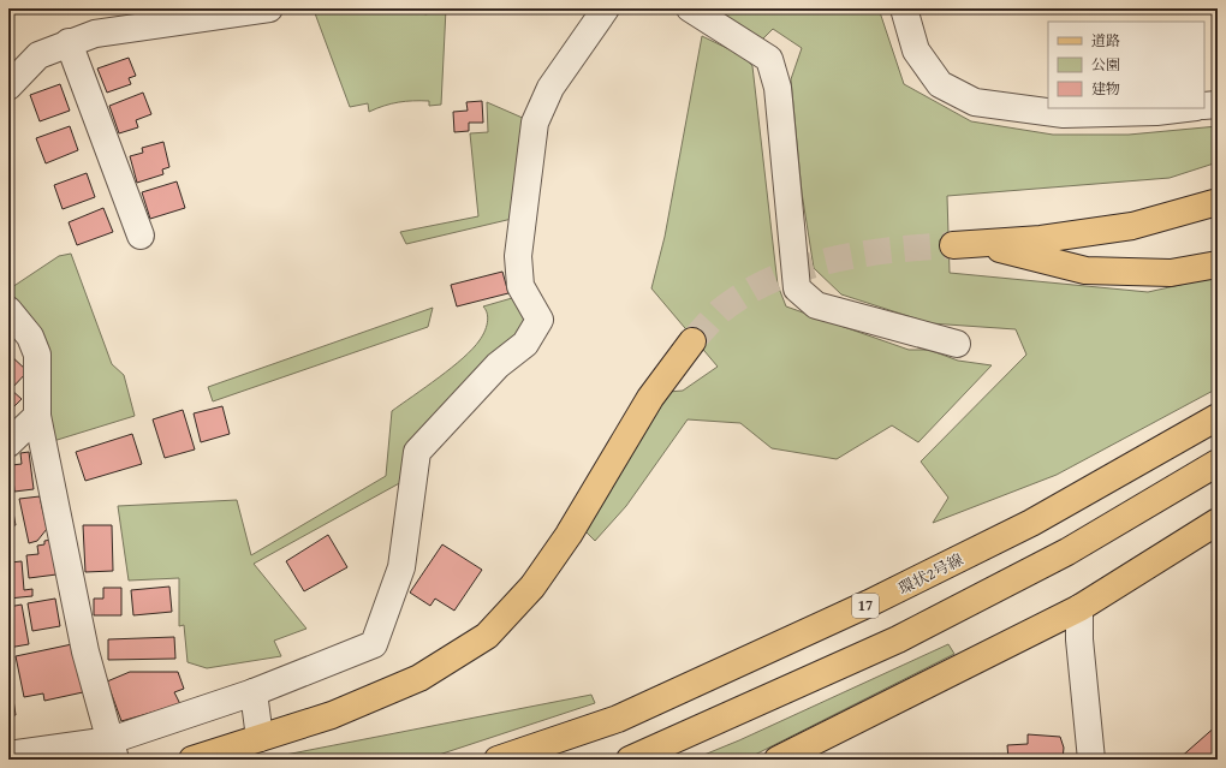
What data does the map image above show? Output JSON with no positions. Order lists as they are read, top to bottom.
{
  "streets": {
    "main road": ["環状2号線", "17"]
  },
  "legend": ["道路", "公園", "建物"]
}
